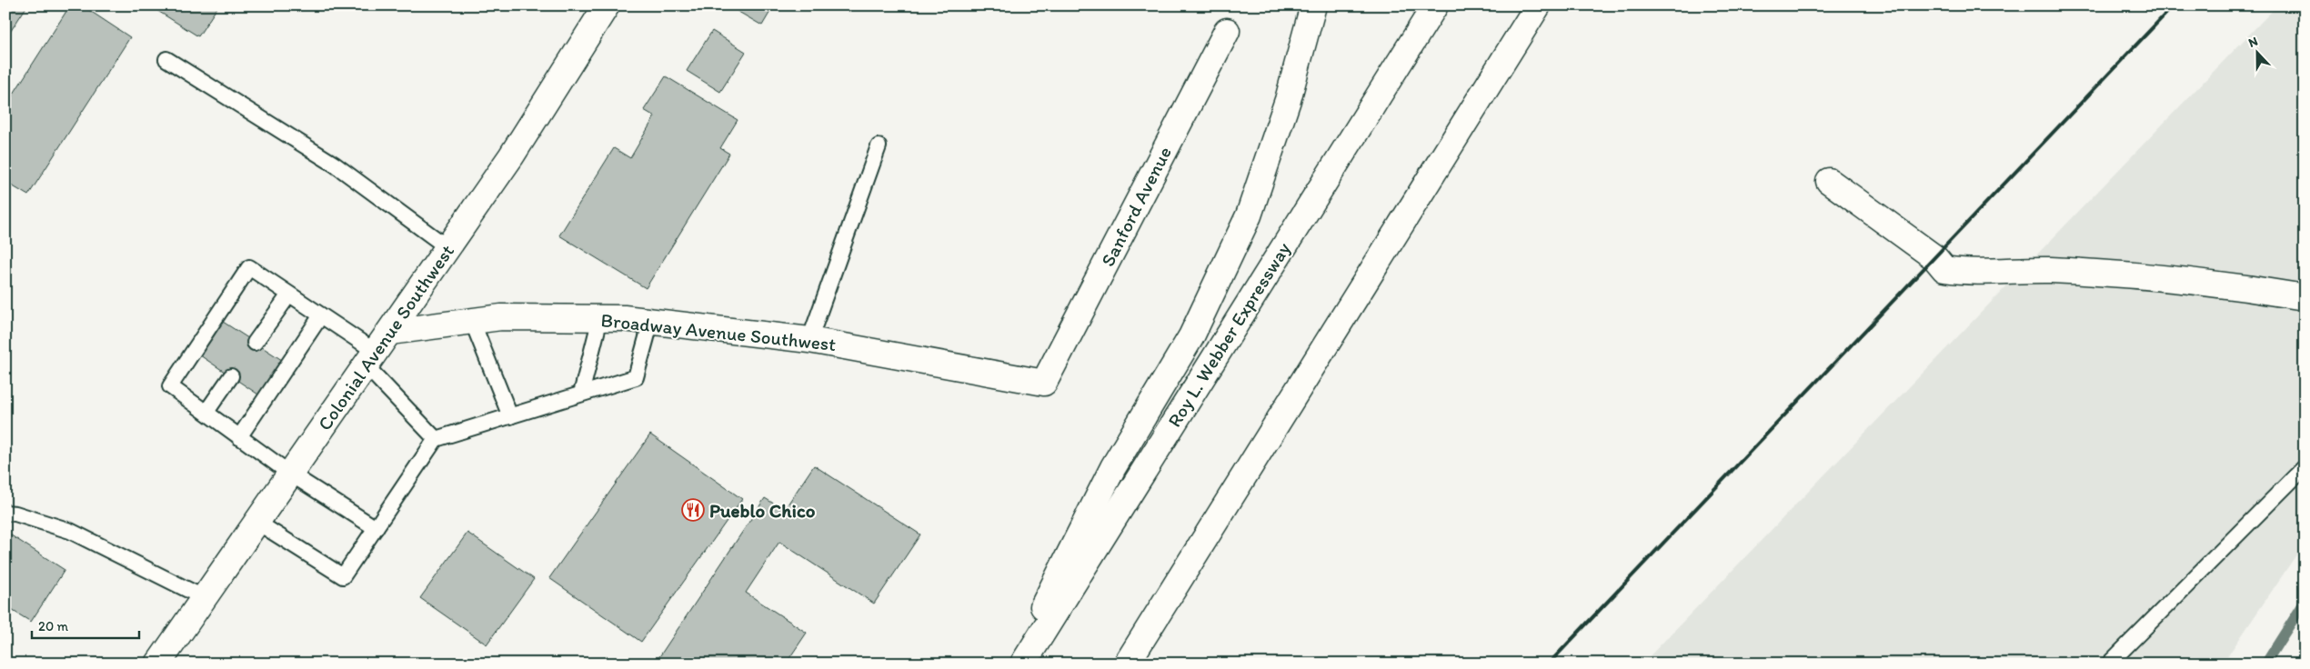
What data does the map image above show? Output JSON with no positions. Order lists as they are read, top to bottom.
{
  "streets": {
    "main road": [
      "Sanford Avenue",
      "Broadway Avenue Southwest",
      "Roy L. Webber Expressway",
      "Colonial Avenue Southwest"
    ]
  },
  "crossings": [
    ["Sanford Avenue", "Broadway Avenue Southwest"],
    ["Broadway Avenue Southwest", "Colonial Avenue Southwest"]
  ],
  "places": {
    "restaurant": ["Pueblo Chico"]
  },
  "scale_bar": "20 m",
  "north": "top"
}
